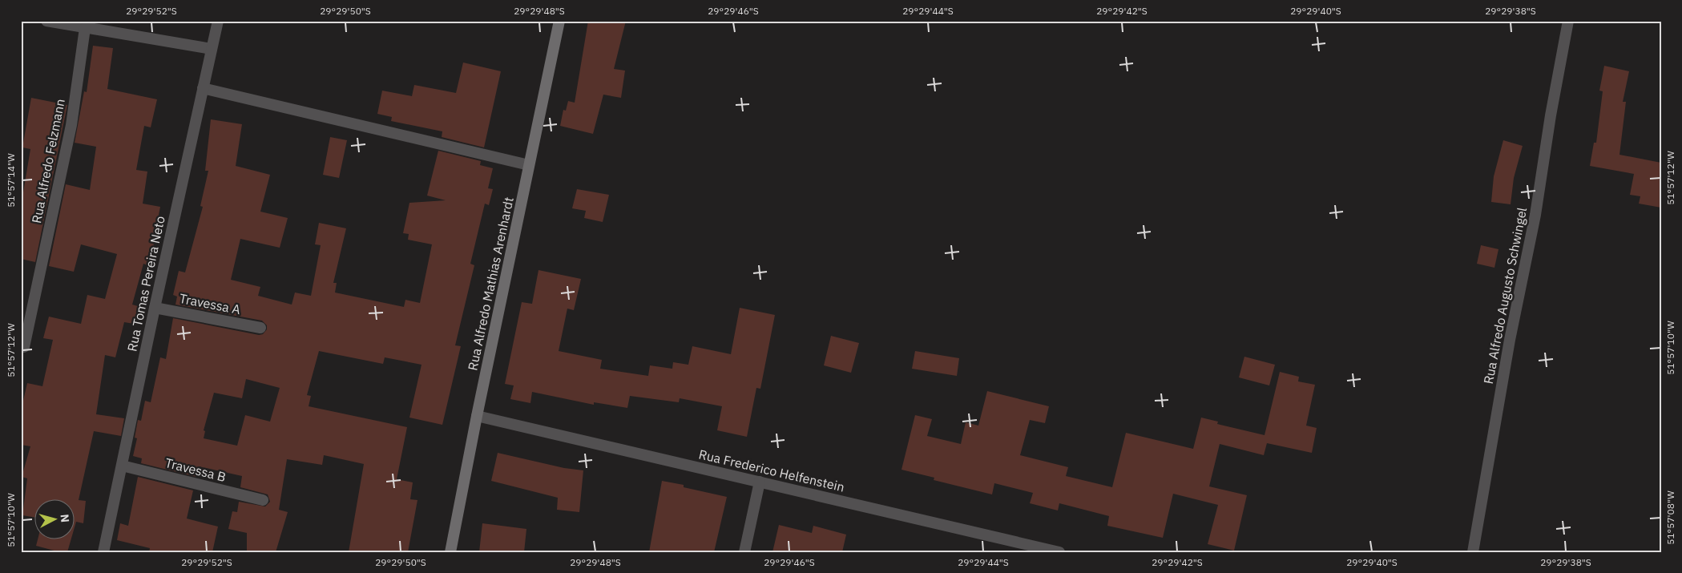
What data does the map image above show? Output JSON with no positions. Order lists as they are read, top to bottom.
{
  "streets": {
    "main road": ["Rua Alfredo Mathias Arenhardt"],
    "street": [
      "Rua Alfredo Felzmann",
      "Rua Tomas Pereira Neto",
      "Rua Alfredo Augusto Schwingel",
      "Travessa A",
      "Travessa B",
      "Rua Frederico Helfenstein"
    ]
  },
  "crossings": [
    ["Rua Tomas Pereira Neto", "Travessa A"],
    ["Rua Tomas Pereira Neto", "Travessa B"],
    ["Rua Alfredo Mathias Arenhardt", "Rua Frederico Helfenstein"]
  ],
  "north": "right",
  "coordinates": [
    "29°29'52\"S",
    "29°29'50\"S",
    "29°29'48\"S",
    "29°29'46\"S",
    "29°29'44\"S",
    "29°29'42\"S",
    "29°29'40\"S",
    "29°29'38\"S",
    "51°57'12\"W",
    "51°57'14\"W",
    "51°57'10\"W",
    "51°57'08\"W"
  ]
}
